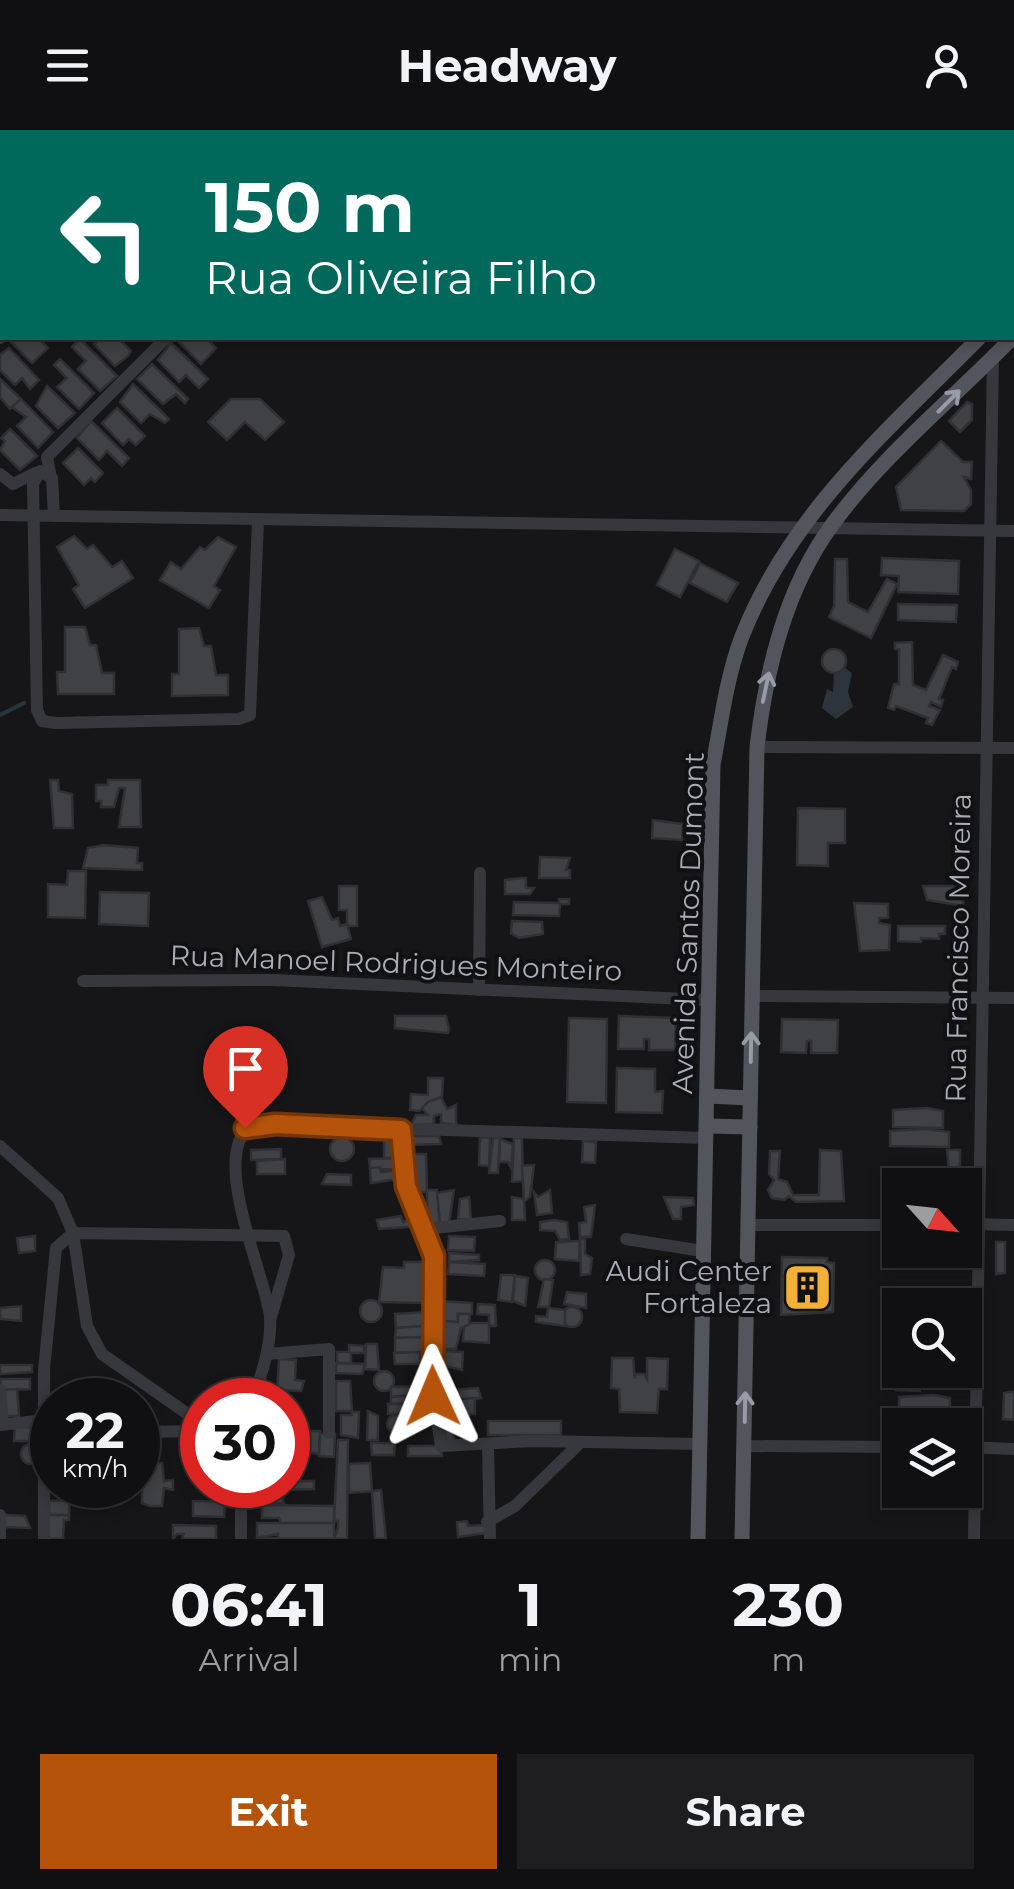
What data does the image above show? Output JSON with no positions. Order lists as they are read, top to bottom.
{
  "streets": {
    "main road": ["Avenida Santos Dumont"],
    "street": ["Rua Francisco Moreira", "Rua Manoel Rodrigues Monteiro"]
  },
  "crossings": [
    ["Avenida Santos Dumont", "Rua Manoel Rodrigues Monteiro"]
  ],
  "places": {
    "building": ["Audi Center Fortaleza"]
  },
  "north": "bottom right",
  "page": {
    "header": "Headway",
    "turn": ["150 m", "Rua Oliveira Filho"],
    "speed": "22 km/h",
    "limit": "30",
    "eta": [
      "06:41",
      "Arrival",
      "1",
      "min",
      "230",
      "m"
    ],
    "buttons": ["Exit", "Share"]
  }
}
